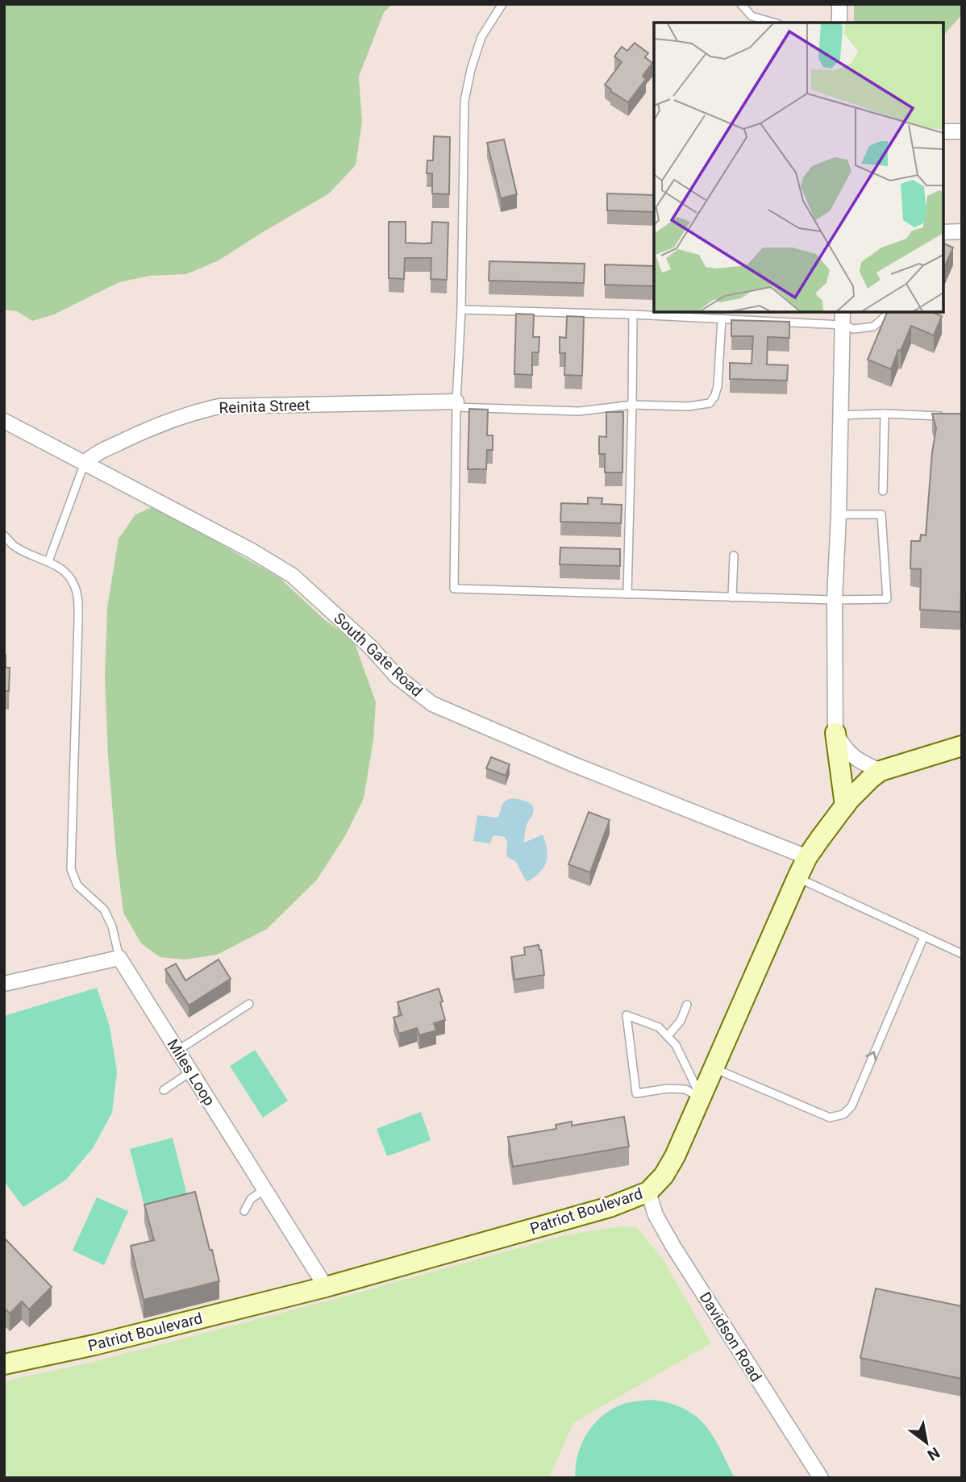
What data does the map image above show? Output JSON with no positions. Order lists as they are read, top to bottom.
{
  "streets": {
    "street": [
      "Reinita Street",
      "South Gate Road",
      "Miles Loop",
      "Patriot Boulevard",
      "Davidson Road"
    ]
  },
  "crossings": [
    ["Reinita Street", "South Gate Road"],
    ["South Gate Road", "Patriot Boulevard"],
    ["Miles Loop", "Patriot Boulevard"],
    ["Patriot Boulevard", "Davidson Road"]
  ],
  "north": "bottom right"
}
